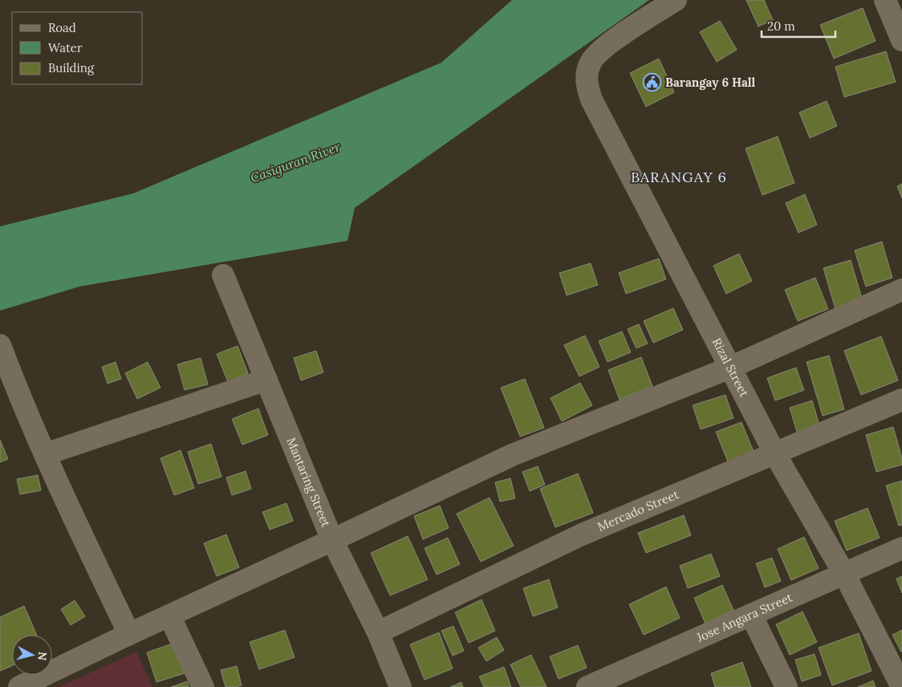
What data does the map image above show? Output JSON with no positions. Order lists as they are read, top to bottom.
{
  "streets": {
    "street": [
      "Rizal Street",
      "Mantaring Street",
      "Mercado Street",
      "Jose Angara Street"
    ]
  },
  "crossings": [
    ["Rizal Street", "Mercado Street"],
    ["Rizal Street", "Jose Angara Street"],
    ["Mantaring Street", "Mercado Street"]
  ],
  "districts": ["BARANGAY 6"],
  "water": ["Casiguran River"],
  "places": {
    "public building": ["Barangay 6 Hall"]
  },
  "legend": ["Road", "Water", "Building"],
  "scale_bar": "20 m",
  "north": "right"
}
